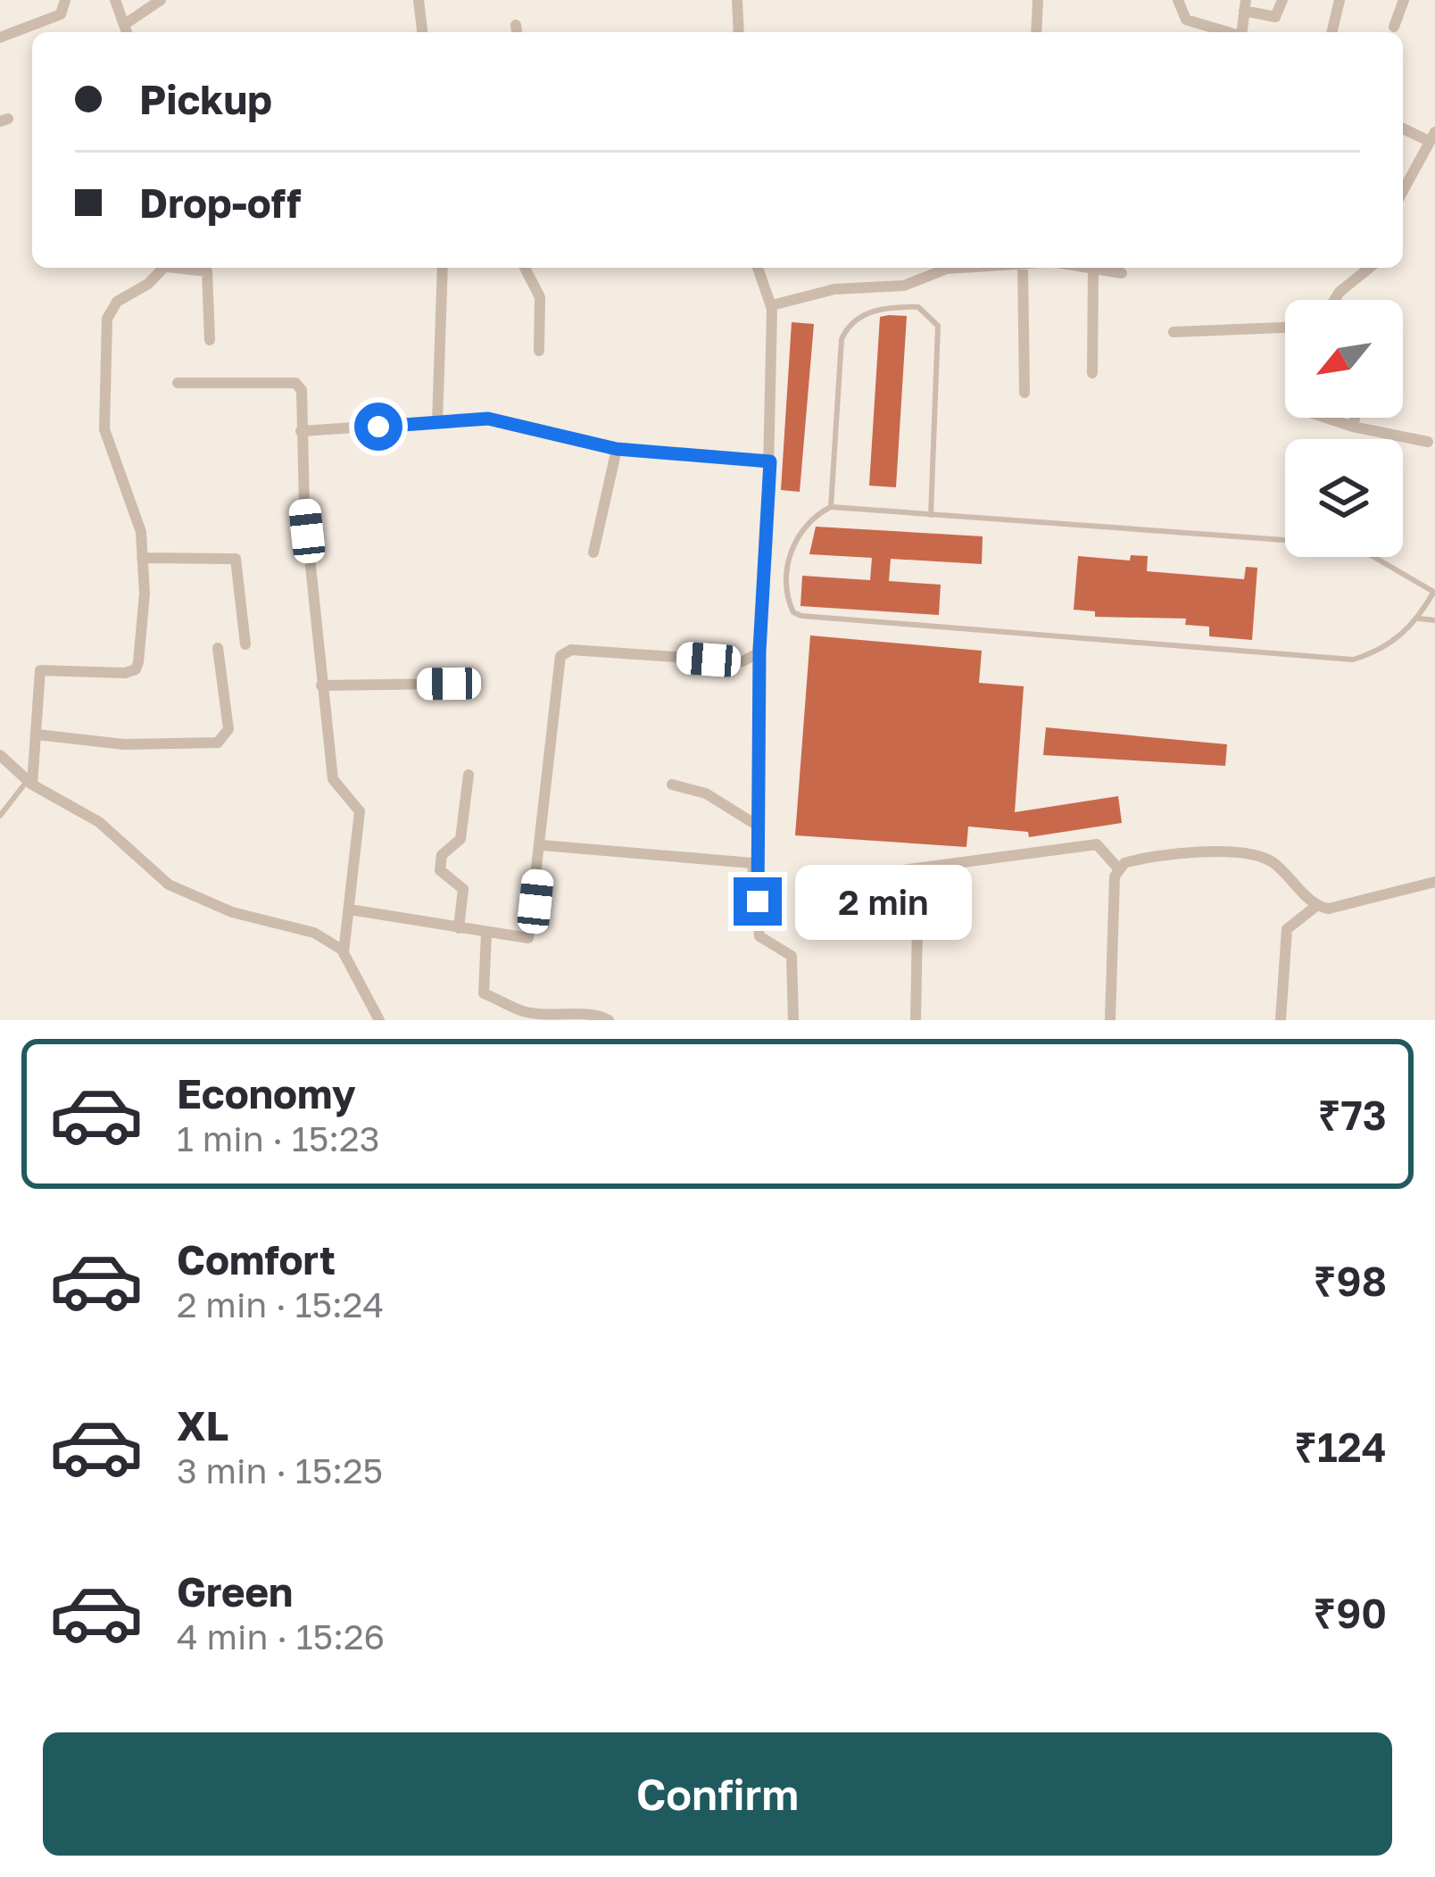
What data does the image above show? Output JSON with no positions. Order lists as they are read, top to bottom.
{
  "north": "bottom left",
  "page": {
    "banner": ["Pickup", "Drop-off"],
    "bubble": "2 min",
    "list": [
      {
        "name": "Economy",
        "note": "1 min · 15:23",
        "value": "₹73"
      },
      {
        "name": "Comfort",
        "note": "2 min · 15:24",
        "value": "₹98"
      },
      {
        "name": "XL",
        "note": "3 min · 15:25",
        "value": "₹124"
      },
      {
        "name": "Green",
        "note": "4 min · 15:26",
        "value": "₹90"
      }
    ],
    "buttons": "Confirm"
  }
}
